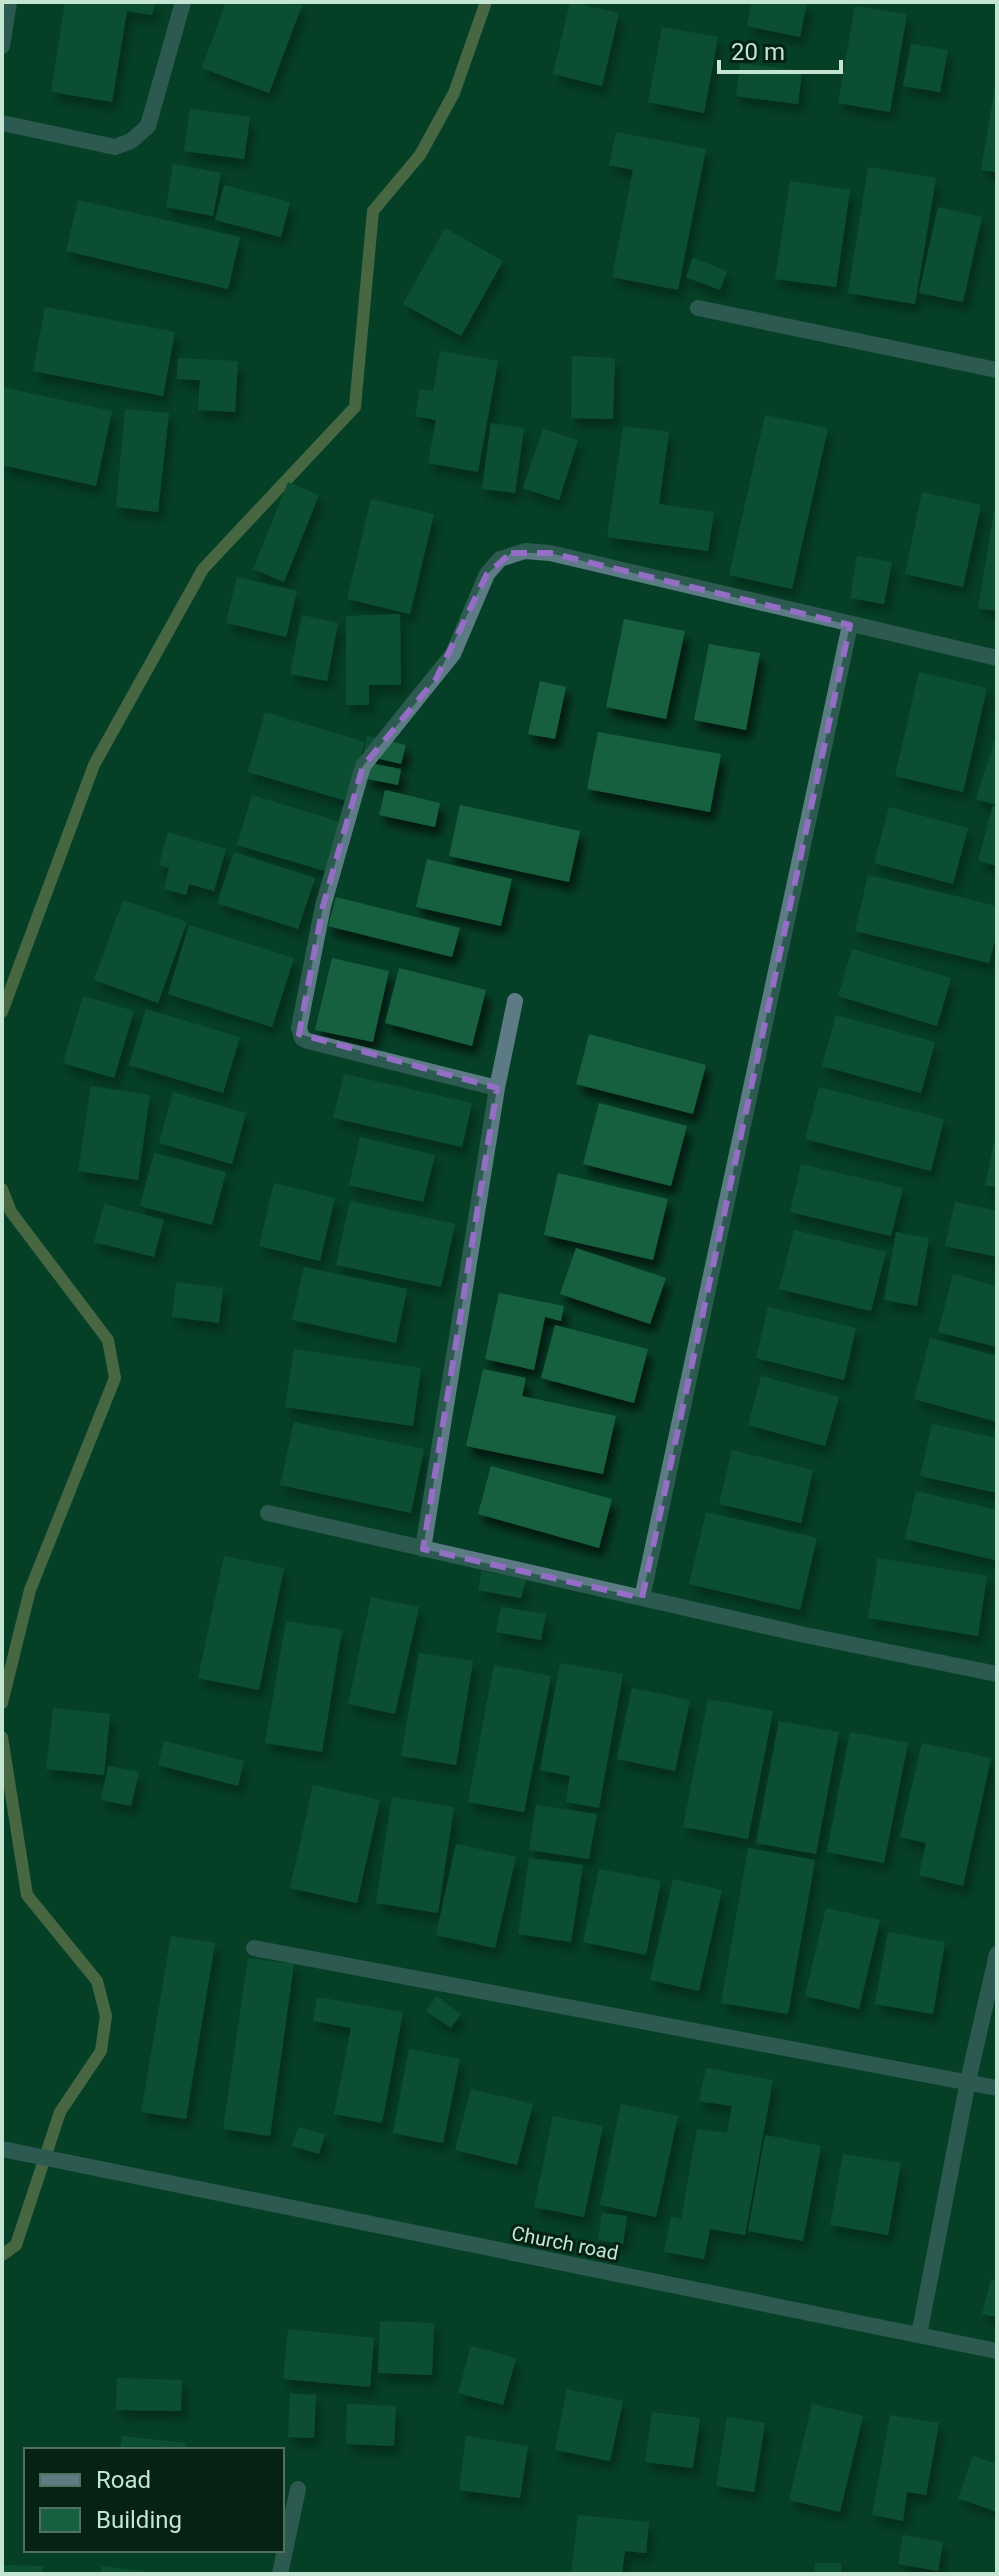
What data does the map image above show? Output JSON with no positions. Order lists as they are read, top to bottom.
{
  "streets": {
    "street": ["Church road"]
  },
  "legend": ["Road", "Building"],
  "scale_bar": "20 m"
}
